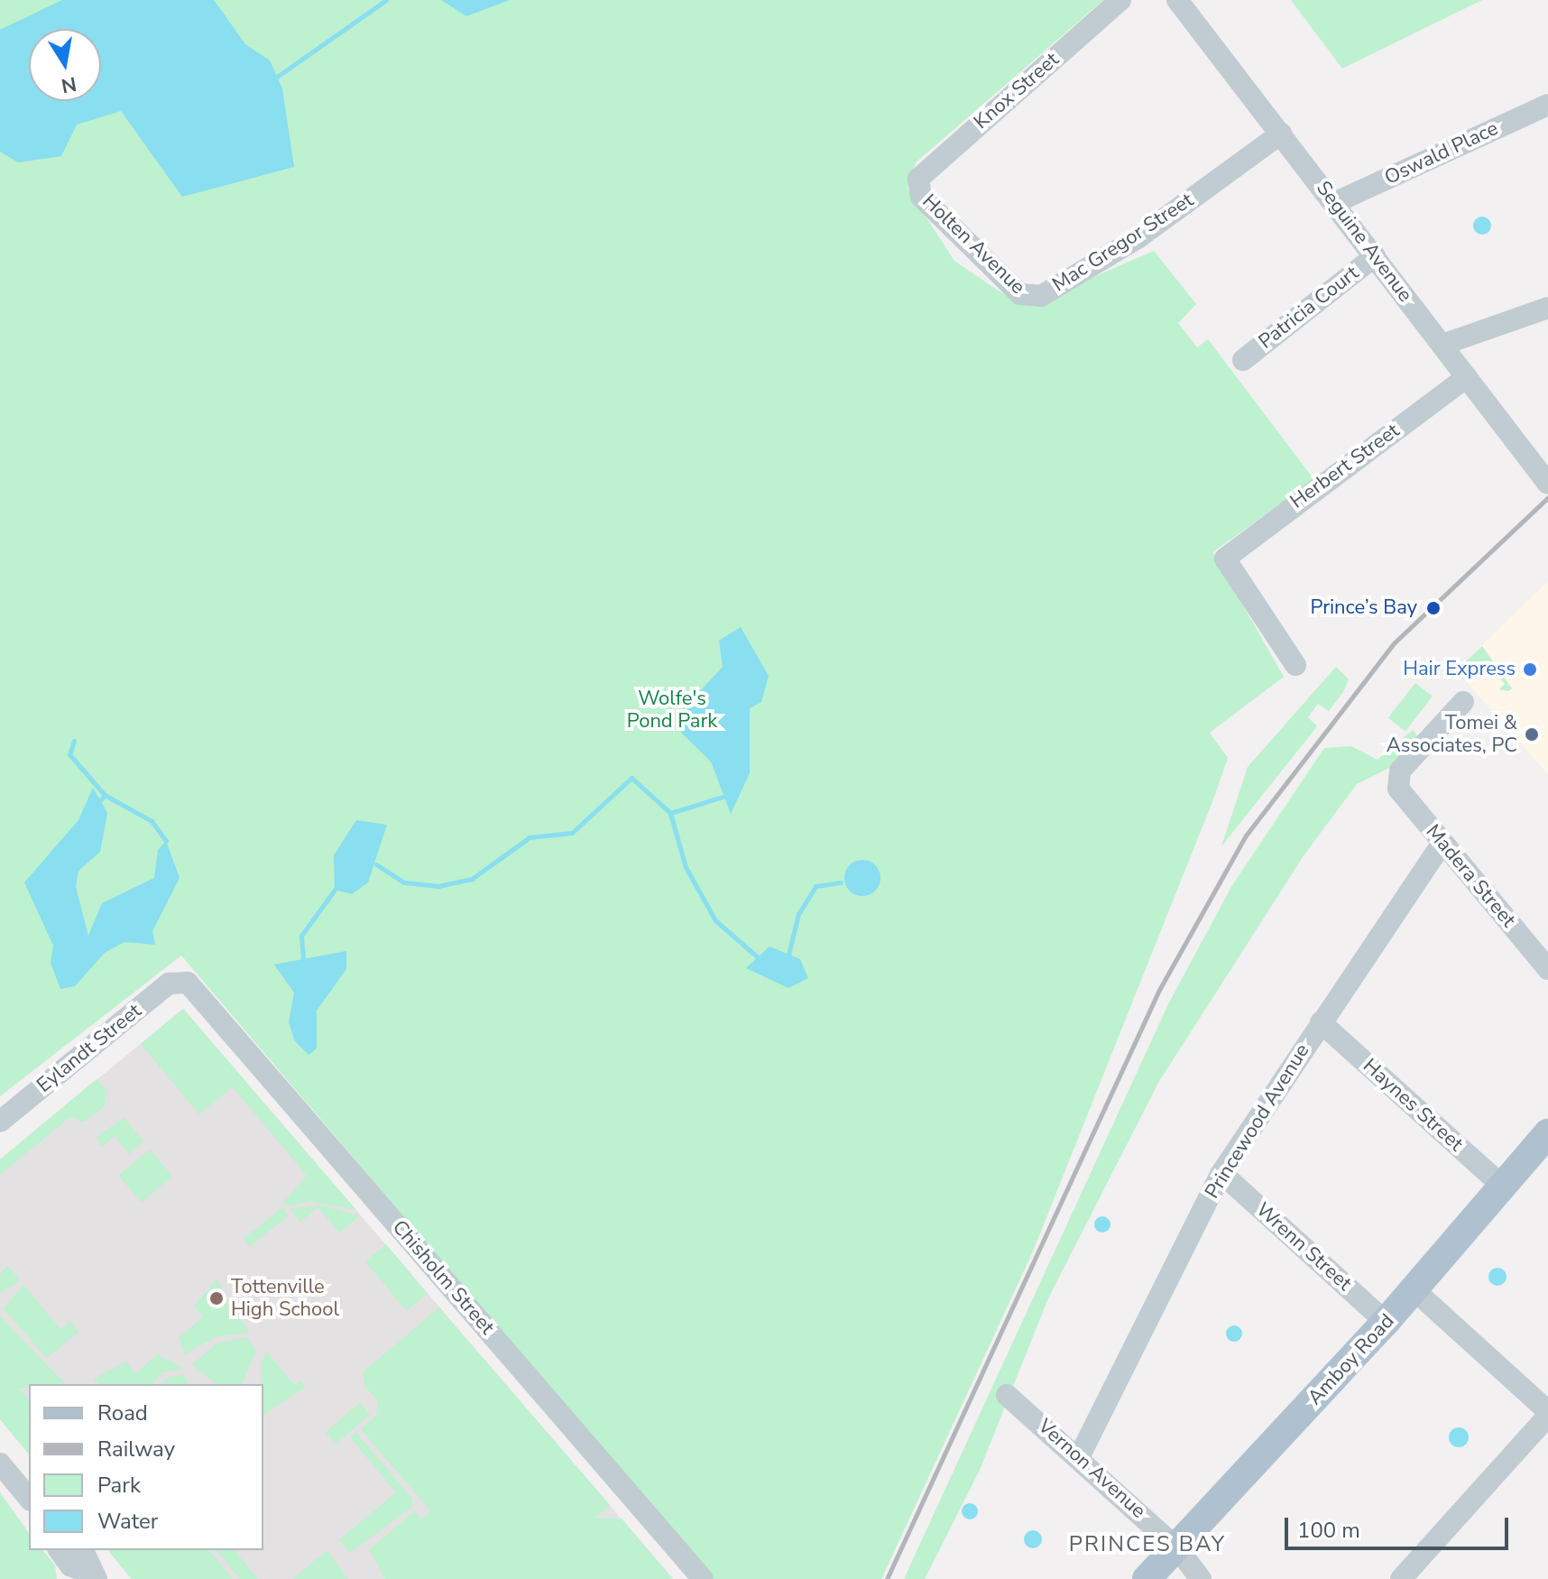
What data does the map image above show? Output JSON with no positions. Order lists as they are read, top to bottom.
{
  "streets": {
    "main road": ["Amboy Road"],
    "street": [
      "Knox Street",
      "Oswald Place",
      "Seguine Avenue",
      "Mac Gregor Street",
      "Holten Avenue",
      "Patricia Court",
      "Herbert Street",
      "Madera Street",
      "Eylandt Street",
      "Haynes Street",
      "Princewood Avenue",
      "Wrenn Street",
      "Chisholm Street",
      "Vernon Avenue"
    ]
  },
  "crossings": [
    ["Knox Street", "Holten Avenue"],
    ["Oswald Place", "Seguine Avenue"],
    ["Seguine Avenue", "Mac Gregor Street"],
    ["Seguine Avenue", "Patricia Court"],
    ["Seguine Avenue", "Herbert Street"],
    ["Mac Gregor Street", "Holten Avenue"],
    ["Madera Street", "Princewood Avenue"],
    ["Eylandt Street", "Chisholm Street"],
    ["Haynes Street", "Princewood Avenue"],
    ["Haynes Street", "Amboy Road"],
    ["Princewood Avenue", "Wrenn Street"],
    ["Princewood Avenue", "Vernon Avenue"],
    ["Wrenn Street", "Amboy Road"],
    ["Amboy Road", "Vernon Avenue"]
  ],
  "districts": ["PRINCES BAY"],
  "parks": ["Wolfe's Pond Park"],
  "places": [
    "Prince’s Bay",
    "Hair Express",
    "Tomei & Associates, PC",
    "Tottenville High School"
  ],
  "legend": [
    "Road",
    "Railway",
    "Park",
    "Water"
  ],
  "scale_bar": "100 m",
  "north": "bottom"
}
